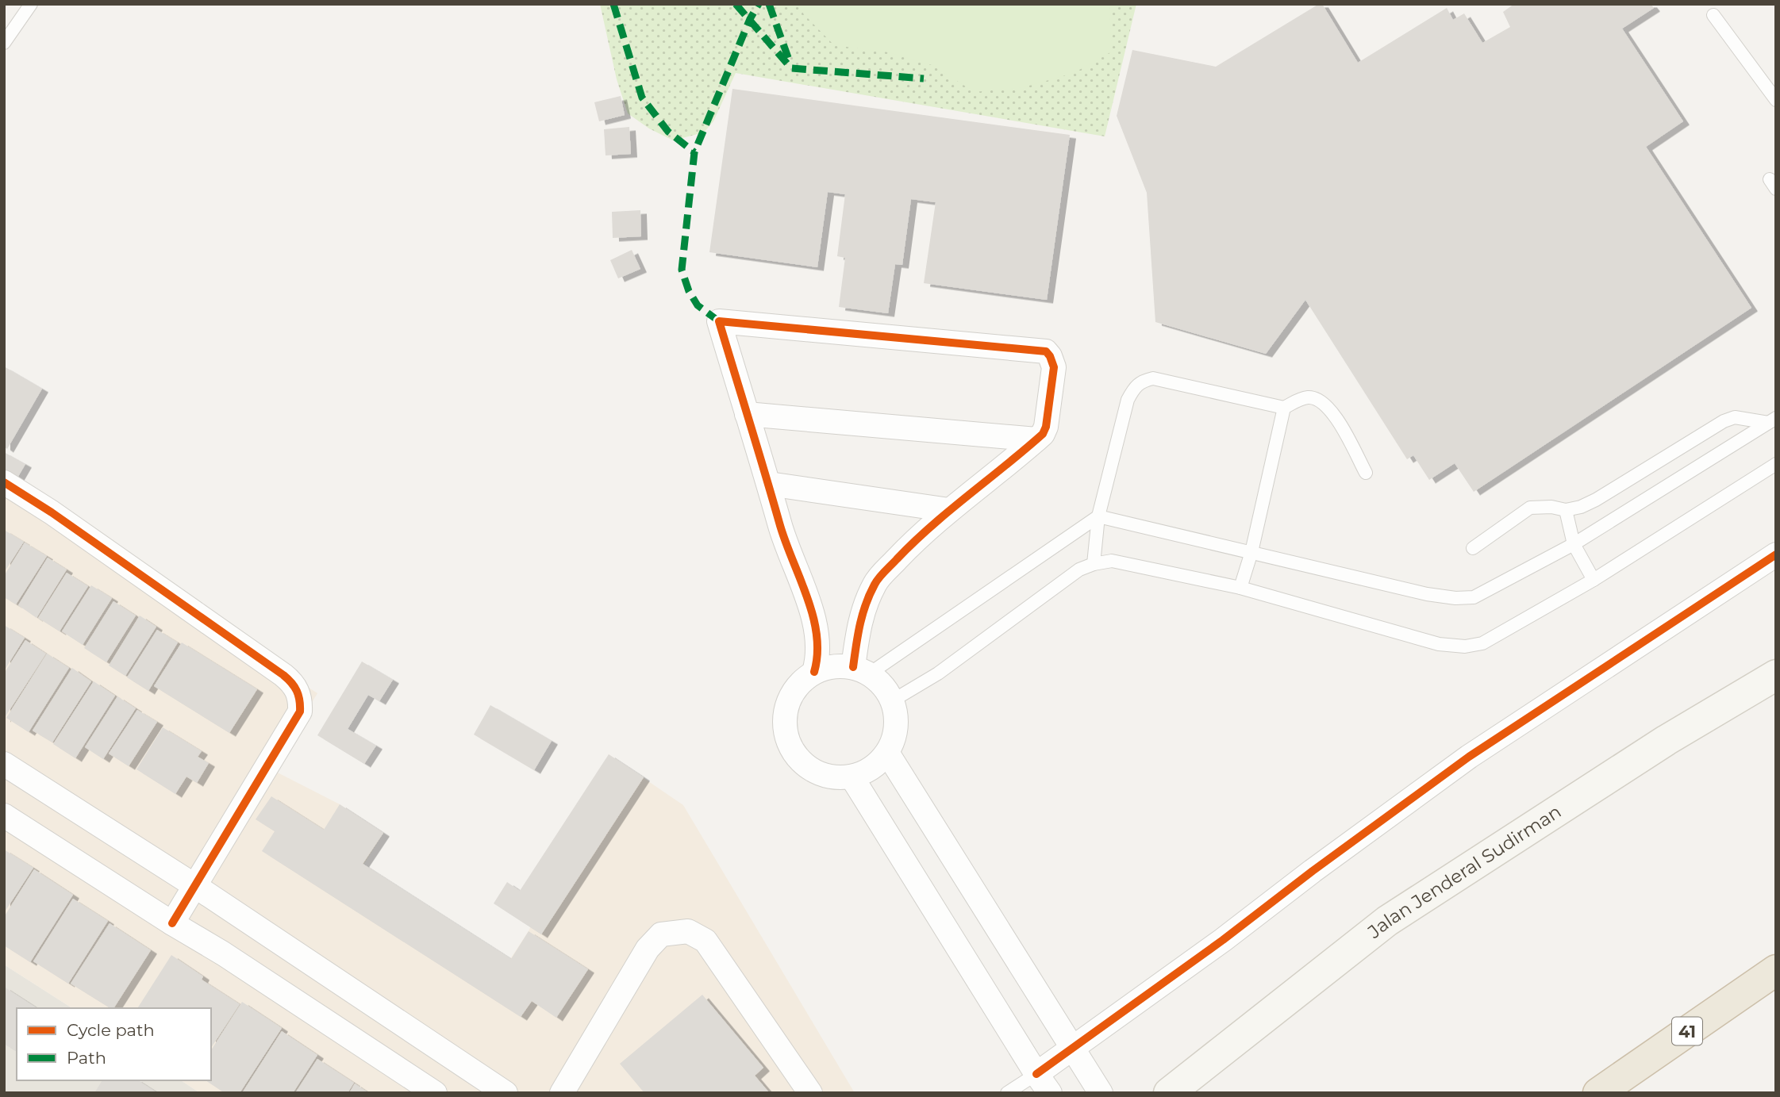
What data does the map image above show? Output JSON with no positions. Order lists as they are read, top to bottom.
{
  "streets": {
    "highway": ["41"],
    "street": ["Jalan Jenderal Sudirman"]
  },
  "legend": ["Cycle path", "Path"]
}
